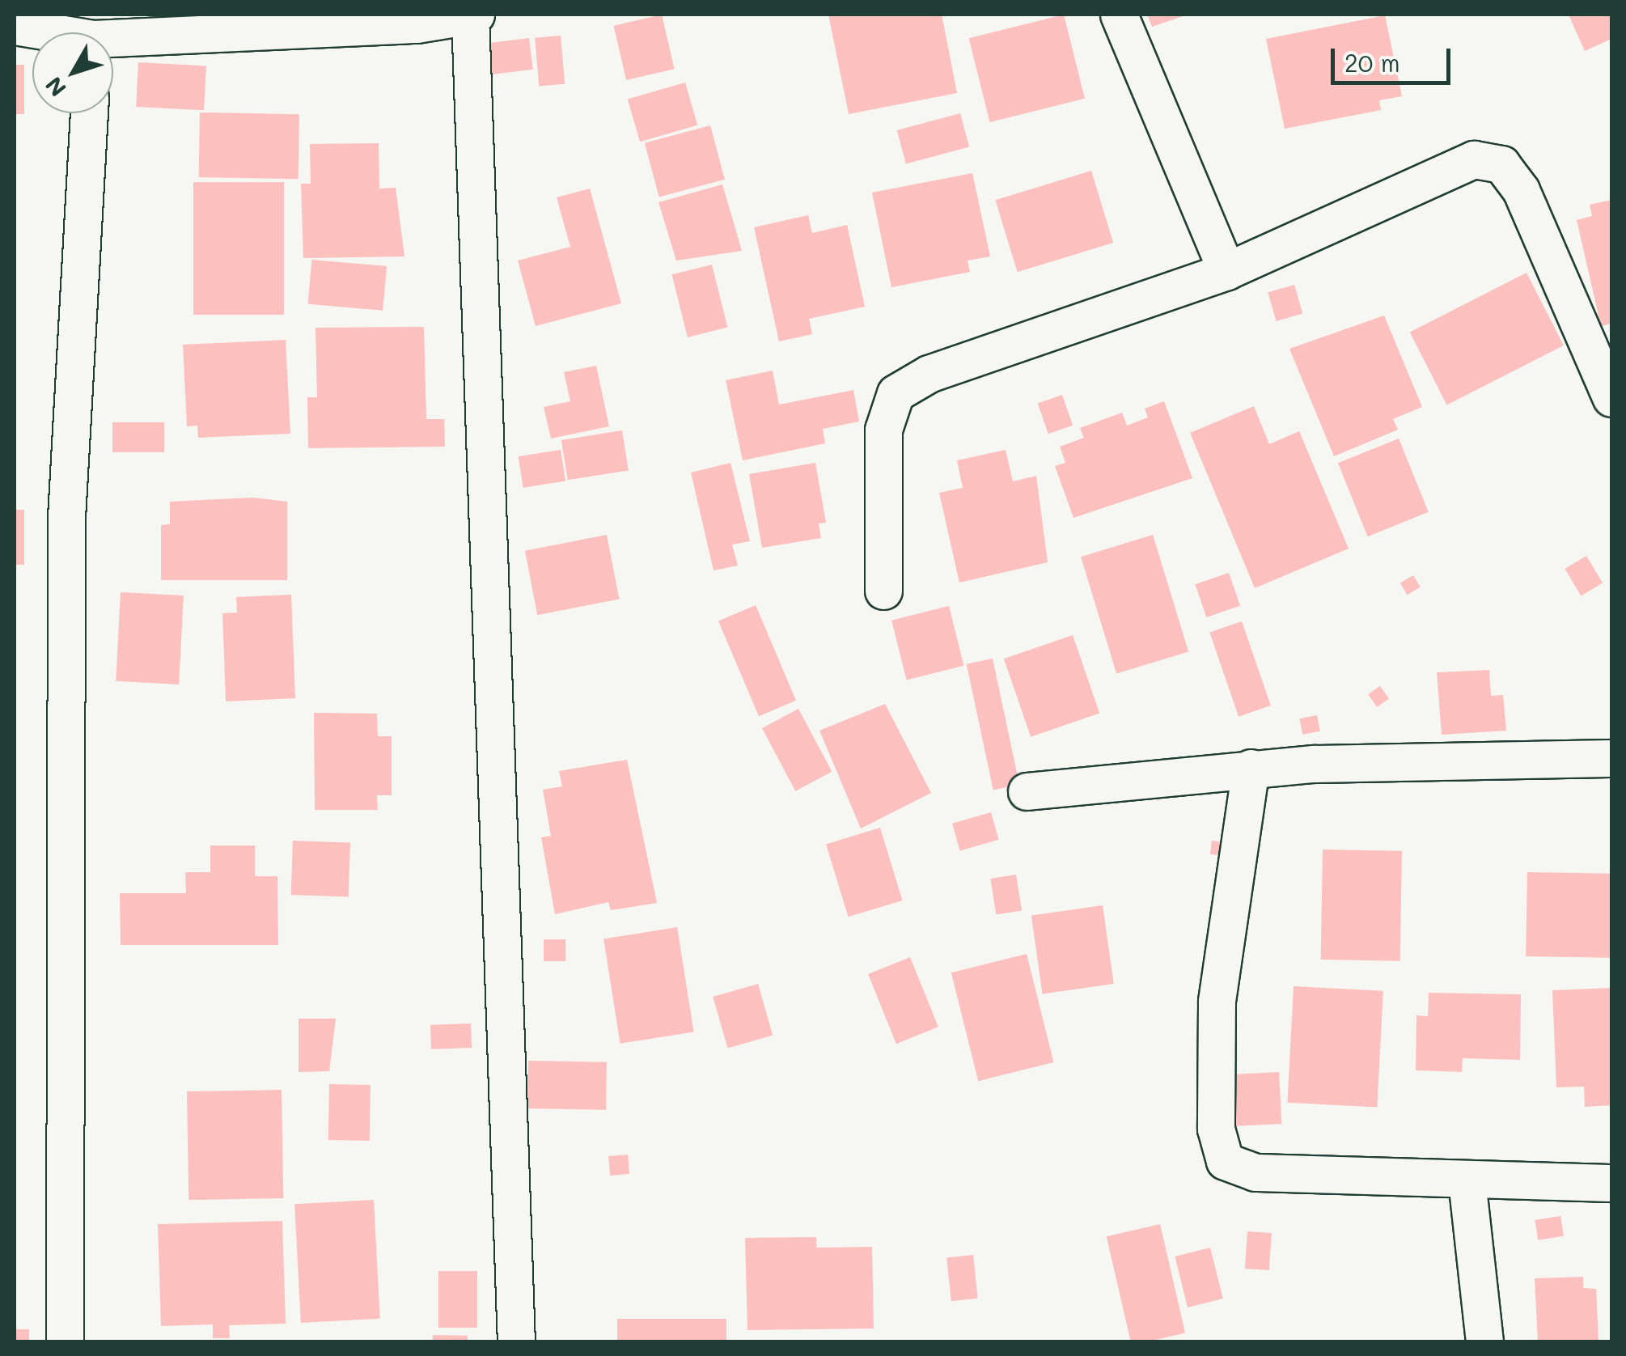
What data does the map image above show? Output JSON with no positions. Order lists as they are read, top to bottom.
{
  "scale_bar": "20 m",
  "north": "bottom left"
}
